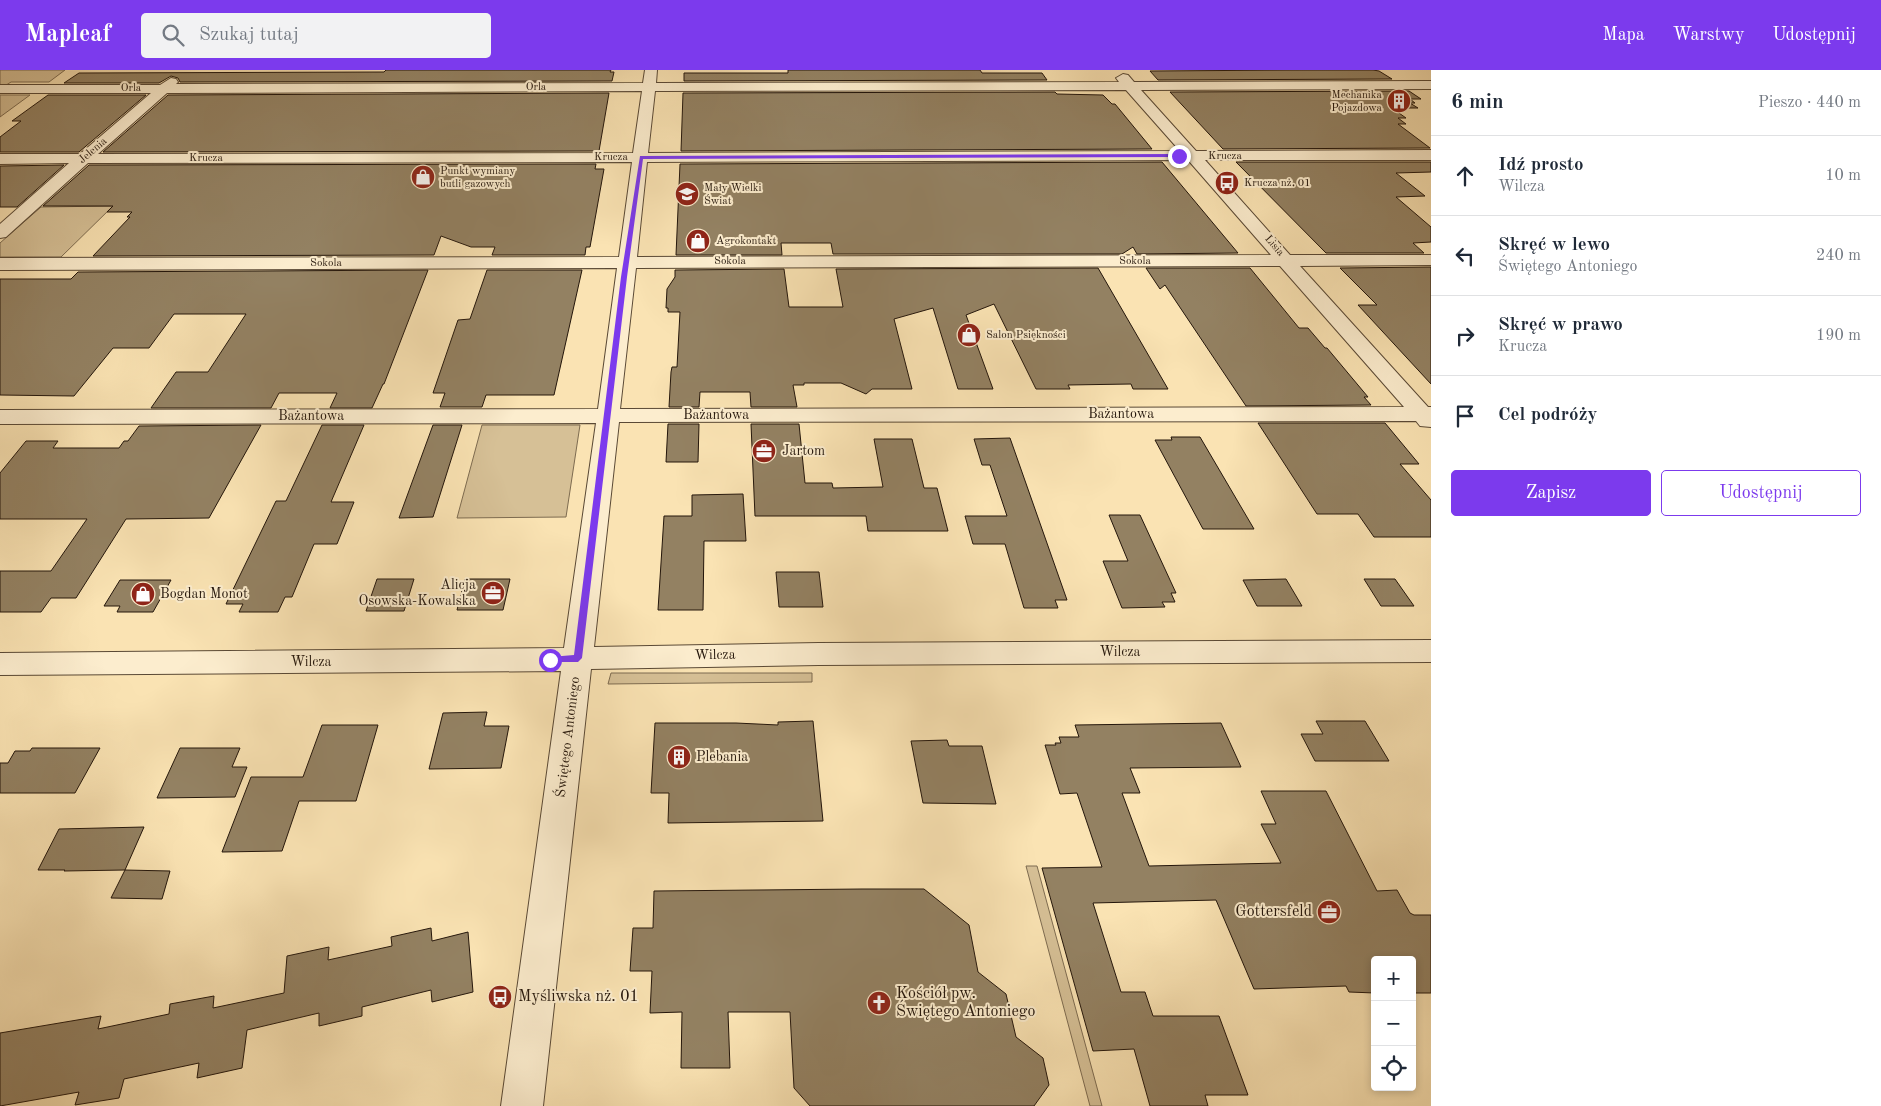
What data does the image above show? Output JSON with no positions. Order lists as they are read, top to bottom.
{
  "streets": {
    "street": [
      "Orla",
      "Jelenia",
      "Krucza",
      "Lisia",
      "Sokola",
      "Bażantowa",
      "Wilcza",
      "Świętego Antoniego"
    ]
  },
  "crossings": [
    ["Orla", "Jelenia"],
    ["Orla", "Lisia"],
    ["Orla", "Świętego Antoniego"],
    ["Jelenia", "Krucza"],
    ["Krucza", "Lisia"],
    ["Krucza", "Świętego Antoniego"],
    ["Lisia", "Sokola"],
    ["Lisia", "Bażantowa"],
    ["Sokola", "Świętego Antoniego"],
    ["Bażantowa", "Świętego Antoniego"],
    ["Wilcza", "Świętego Antoniego"]
  ],
  "places": {
    "building": ["Mechanika Pojazdowa", "Plebania"],
    "shop": [
      "Punkt wymiany butli gazowych",
      "Agrokontakt",
      "Salon Psiękności",
      "Bogdan Monot"
    ],
    "bus stop": ["Krucza nż. 01", "Myśliwska nż. 01"],
    "school or university": ["Mały Wielki Świat"],
    "office": ["Jartom", "Alicja Osowska-Kowalska", "Gottersfeld"],
    "church": ["Kościół pw. Świętego Antoniego"]
  },
  "page": {
    "header": "Mapleaf",
    "search": "Szukaj tutaj",
    "nav": ["Mapa", "Warstwy", "Udostępnij"],
    "heading": ["6 min", "Pieszo · 440 m"],
    "list": [
      ["Idź prosto", "Wilcza", "10 m"],
      ["Skręć w lewo", "Świętego Antoniego", "240 m"],
      ["Skręć w prawo", "Krucza", "190 m"],
      "Cel podróży"
    ],
    "buttons": ["Zapisz", "Udostępnij"],
    "map_buttons": ["+", "−"]
  }
}
